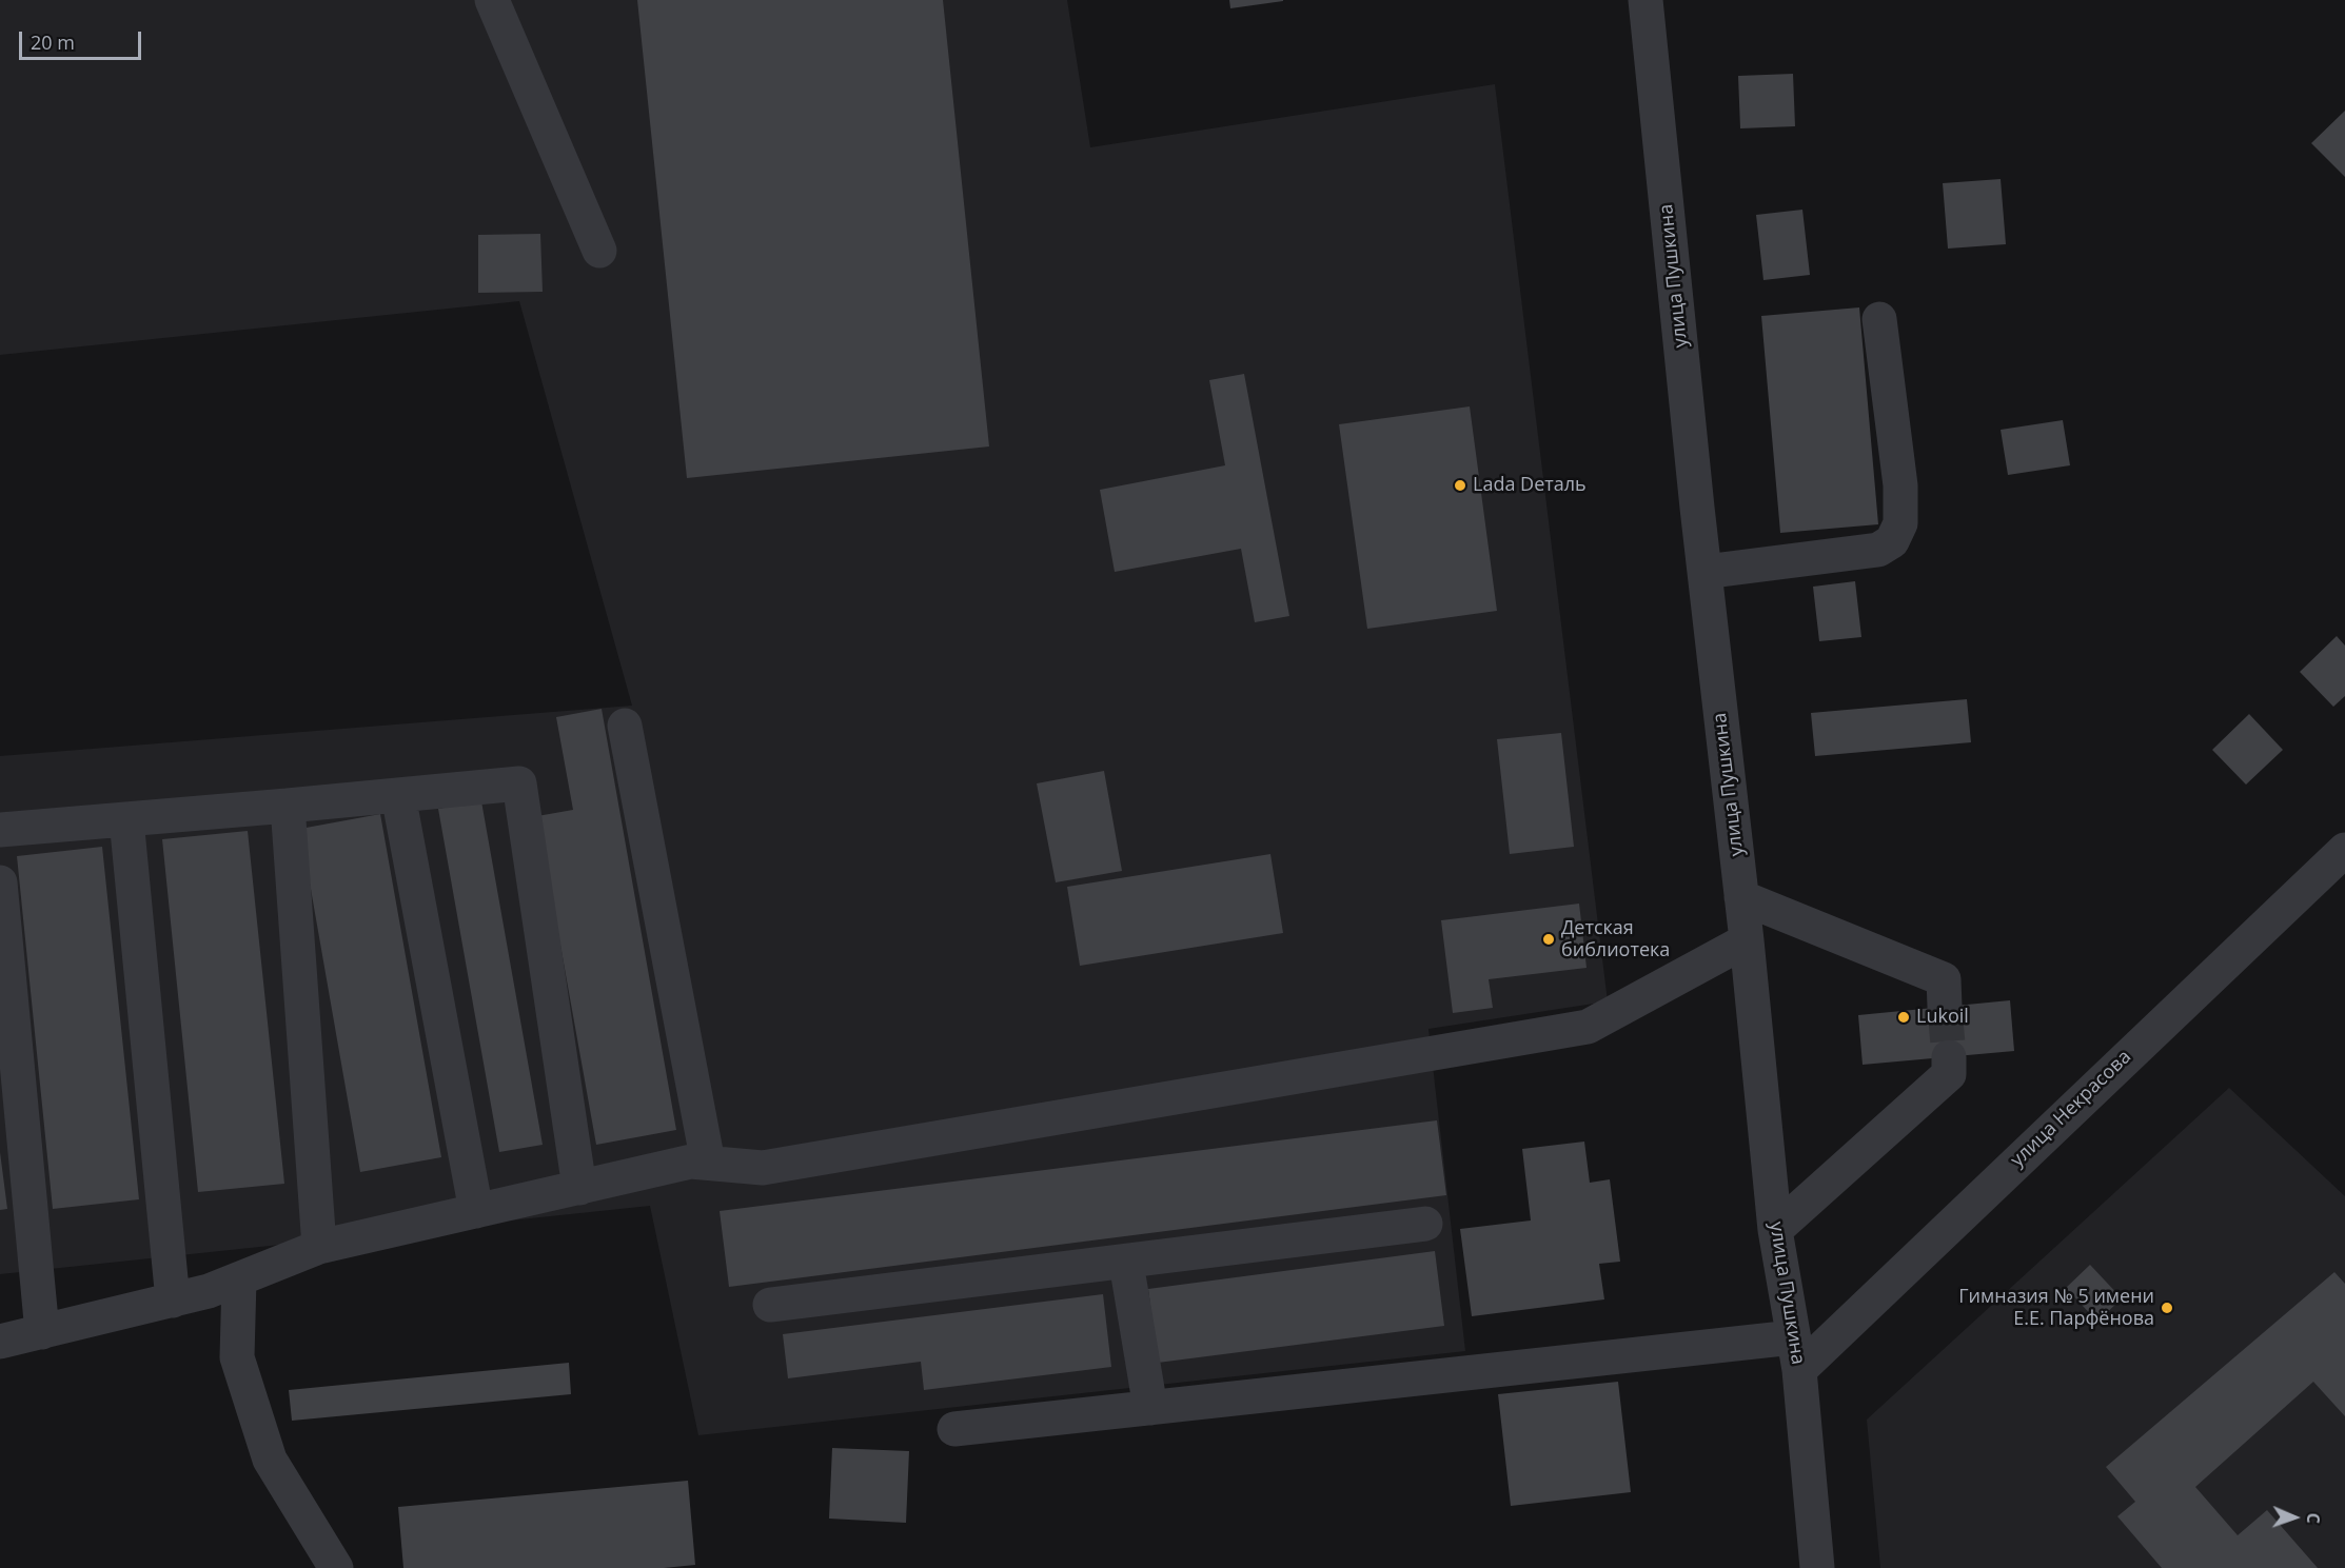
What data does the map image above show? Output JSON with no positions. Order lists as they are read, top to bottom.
{
  "streets": {
    "street": ["улица Пушкина", "улица Некрасова"]
  },
  "crossings": [
    ["улица Пушкина", "улица Некрасова"]
  ],
  "places": [
    "Lada Dеталь",
    "Детская библиотека",
    "Lukoil",
    "Гимназия № 5 имени Е.Е. Парфёнова"
  ],
  "scale_bar": "20 m",
  "north": "right"
}
